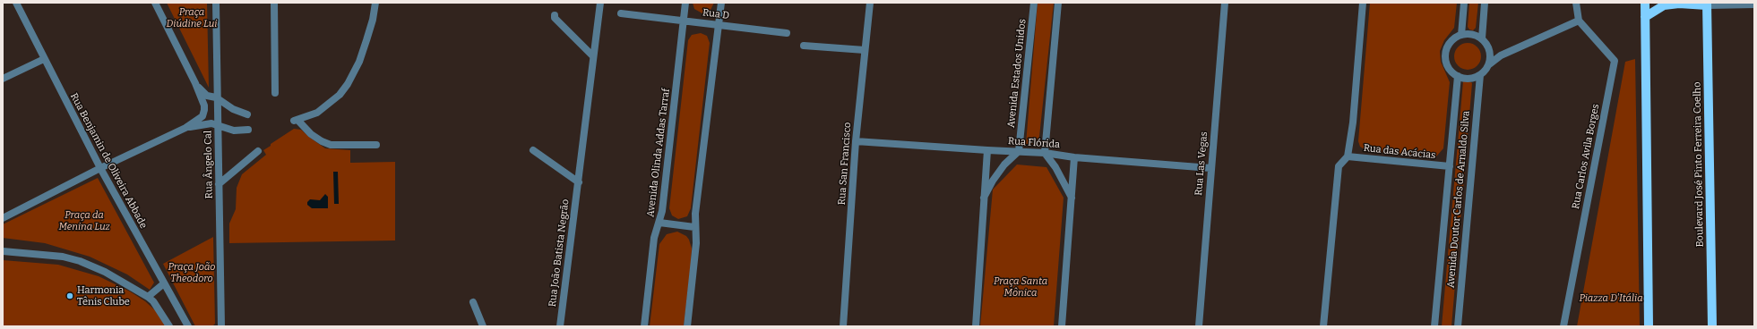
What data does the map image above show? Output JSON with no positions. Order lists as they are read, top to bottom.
{
  "streets": {
    "main road": ["Boulevard José Pinto Ferreira Coelho"],
    "street": [
      "Rua D",
      "Avenida Estados Unidos",
      "Rua Flórida",
      "Rua das Acácias",
      "Avenida Olinda Addas Tarraf",
      "Rua Carlos Avila Borges",
      "Rua Benjamin de Oliveira Abbade",
      "Rua San Francisco",
      "Rua Las Vegas",
      "Rua Ângelo Cal",
      "Avenida Doutor Carlos de Arnaldo Silva",
      "Rua João Batista Negrão"
    ]
  },
  "crossings": [
    ["Rua D", "Avenida Olinda Addas Tarraf"],
    ["Avenida Estados Unidos", "Rua Flórida"],
    ["Rua Flórida", "Rua San Francisco"],
    ["Rua Flórida", "Rua Las Vegas"],
    ["Rua das Acácias", "Avenida Doutor Carlos de Arnaldo Silva"]
  ],
  "parks": [
    "Praça Diúdine Lui",
    "Praça da Menina Luz",
    "Praça João Theodoro",
    "Praça Santa Mônica",
    "Piazza D'Itália"
  ],
  "places": ["Harmonia Tênis Clube"]
}
